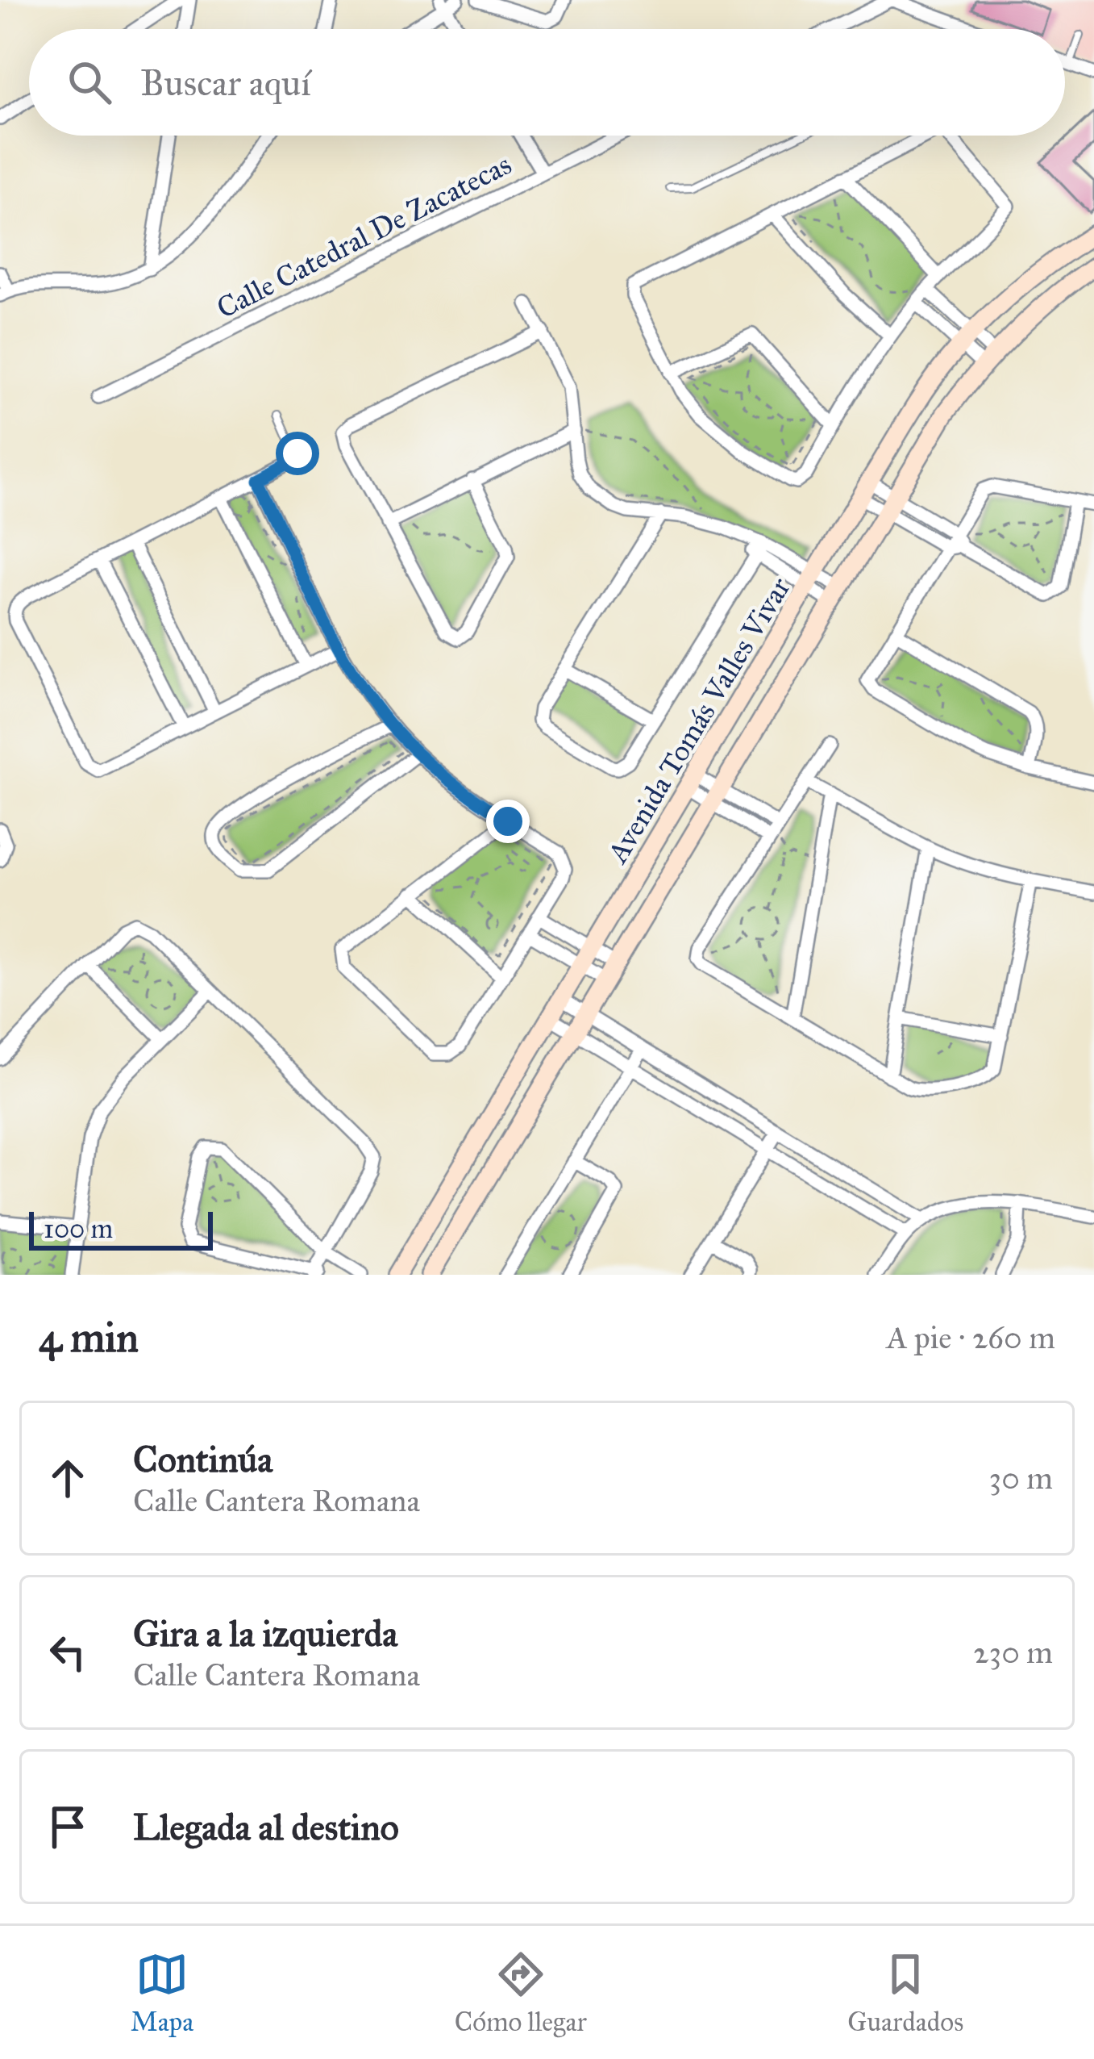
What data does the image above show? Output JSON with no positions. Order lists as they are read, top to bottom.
{
  "streets": {
    "main road": ["Avenida Tomás Valles Vivar"],
    "street": ["Calle Catedral De Zacatecas"]
  },
  "scale_bar": "100 m",
  "page": {
    "search": "Buscar aquí",
    "scale": "100 m",
    "heading": ["4 min", "A pie · 260 m"],
    "list": [
      ["Continúa", "Calle Cantera Romana", "30 m"],
      ["Gira a la izquierda", "Calle Cantera Romana", "230 m"],
      "Llegada al destino"
    ],
    "nav": ["Mapa", "Cómo llegar", "Guardados"]
  }
}
